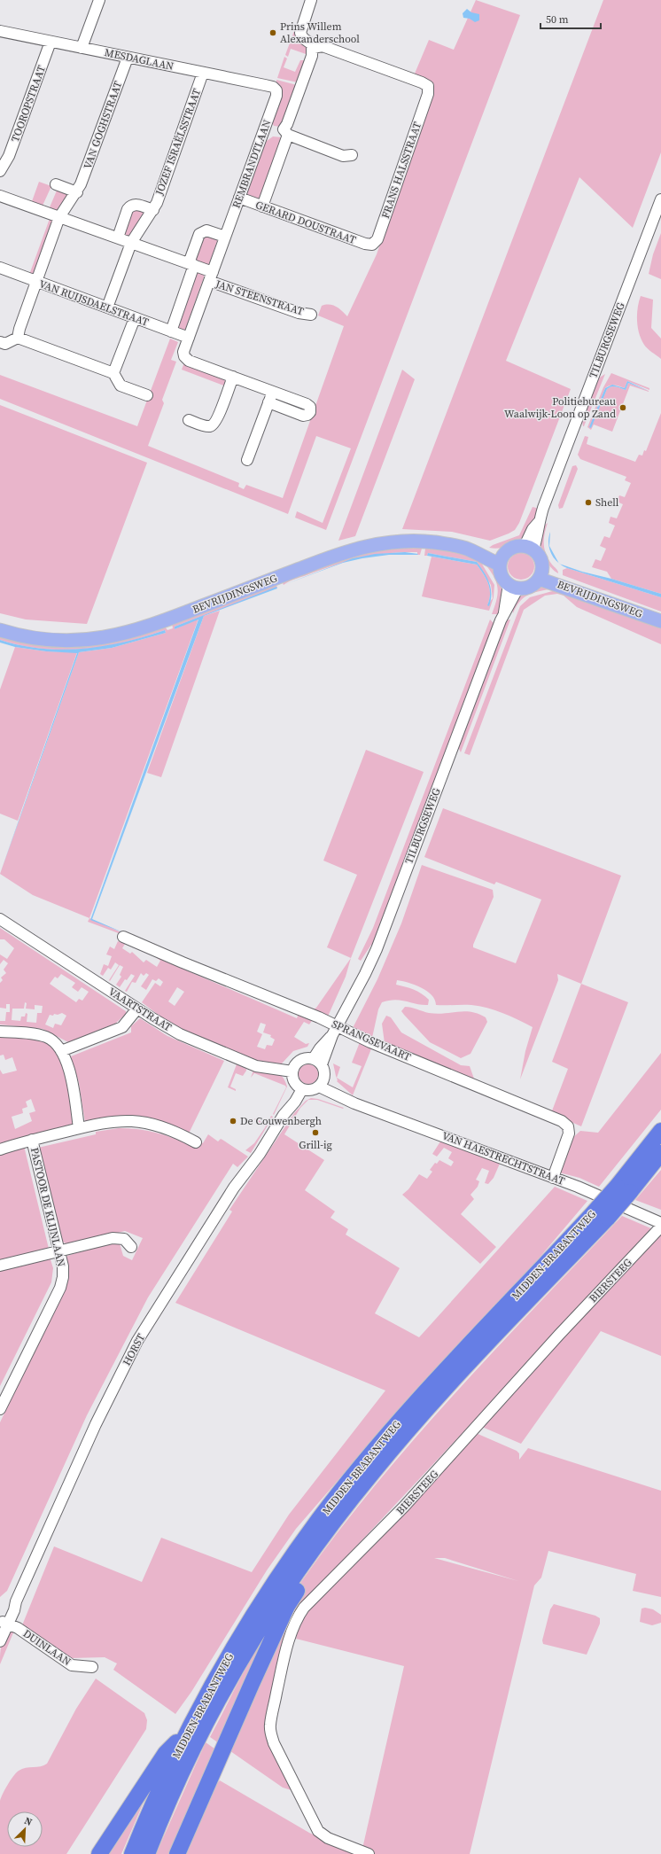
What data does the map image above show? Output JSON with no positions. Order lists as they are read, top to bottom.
{
  "streets": {
    "highway": ["MIDDEN-BRABANTWEG"],
    "main road": ["BEVRIJDINGSWEG"],
    "street": [
      "MESDAGLAAN",
      "TOOROPSTRAAT",
      "VAN GOGHSTRAAT",
      "JOZEF ISRAËLSSTRAAT",
      "REMBRANDTLAAN",
      "FRANS HALSSTRAAT",
      "GERARD DOUSTRAAT",
      "JAN STEENSTRAAT",
      "VAN RUIJSDAELSTRAAT",
      "TILBURGSEWEG",
      "VAARTSTRAAT",
      "SPRANGSEVAART",
      "VAN HAESTRECHTSTRAAT",
      "PASTOOR DE KLIJNLAAN",
      "BIERSTEEG",
      "HORST",
      "DUINLAAN"
    ]
  },
  "crossings": [
    ["MESDAGLAAN", "TOOROPSTRAAT"],
    ["MESDAGLAAN", "VAN GOGHSTRAAT"],
    ["MESDAGLAAN", "JOZEF ISRAËLSSTRAAT"],
    ["MESDAGLAAN", "REMBRANDTLAAN"],
    ["VAN GOGHSTRAAT", "VAN RUIJSDAELSTRAAT"],
    ["JOZEF ISRAËLSSTRAAT", "VAN RUIJSDAELSTRAAT"],
    ["REMBRANDTLAAN", "FRANS HALSSTRAAT"],
    ["REMBRANDTLAAN", "GERARD DOUSTRAAT"],
    ["REMBRANDTLAAN", "JAN STEENSTRAAT"],
    ["REMBRANDTLAAN", "VAN RUIJSDAELSTRAAT"],
    ["FRANS HALSSTRAAT", "GERARD DOUSTRAAT"],
    ["TILBURGSEWEG", "BEVRIJDINGSWEG"],
    ["TILBURGSEWEG", "VAARTSTRAAT"],
    ["TILBURGSEWEG", "SPRANGSEVAART"],
    ["TILBURGSEWEG", "VAN HAESTRECHTSTRAAT"],
    ["TILBURGSEWEG", "HORST"],
    ["VAARTSTRAAT", "VAN HAESTRECHTSTRAAT"],
    ["VAARTSTRAAT", "HORST"],
    ["SPRANGSEVAART", "VAN HAESTRECHTSTRAAT"],
    ["VAN HAESTRECHTSTRAAT", "HORST"],
    ["HORST", "DUINLAAN"]
  ],
  "places": [
    "Prins Willem Alexanderschool",
    "Politiebureau Waalwijk-Loon op Zand",
    "Shell",
    "De Couwenbergh",
    "Grill-ig"
  ],
  "scale_bar": "50 m",
  "north": "top right"
}
